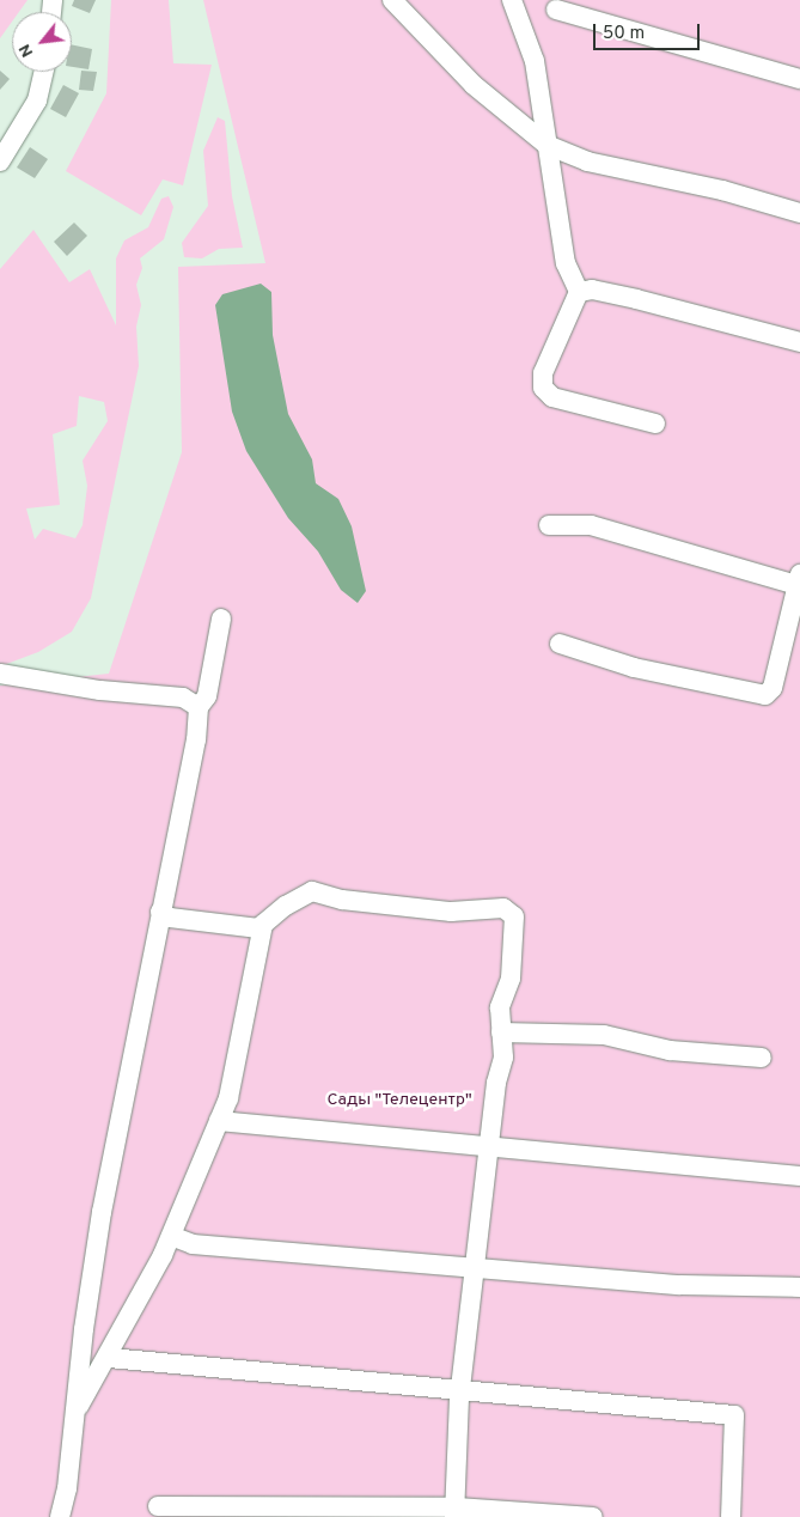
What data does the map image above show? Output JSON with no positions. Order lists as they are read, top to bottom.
{
  "parks": ["Сады \"Телецентр\""],
  "scale_bar": "50 m",
  "north": "bottom left"
}
